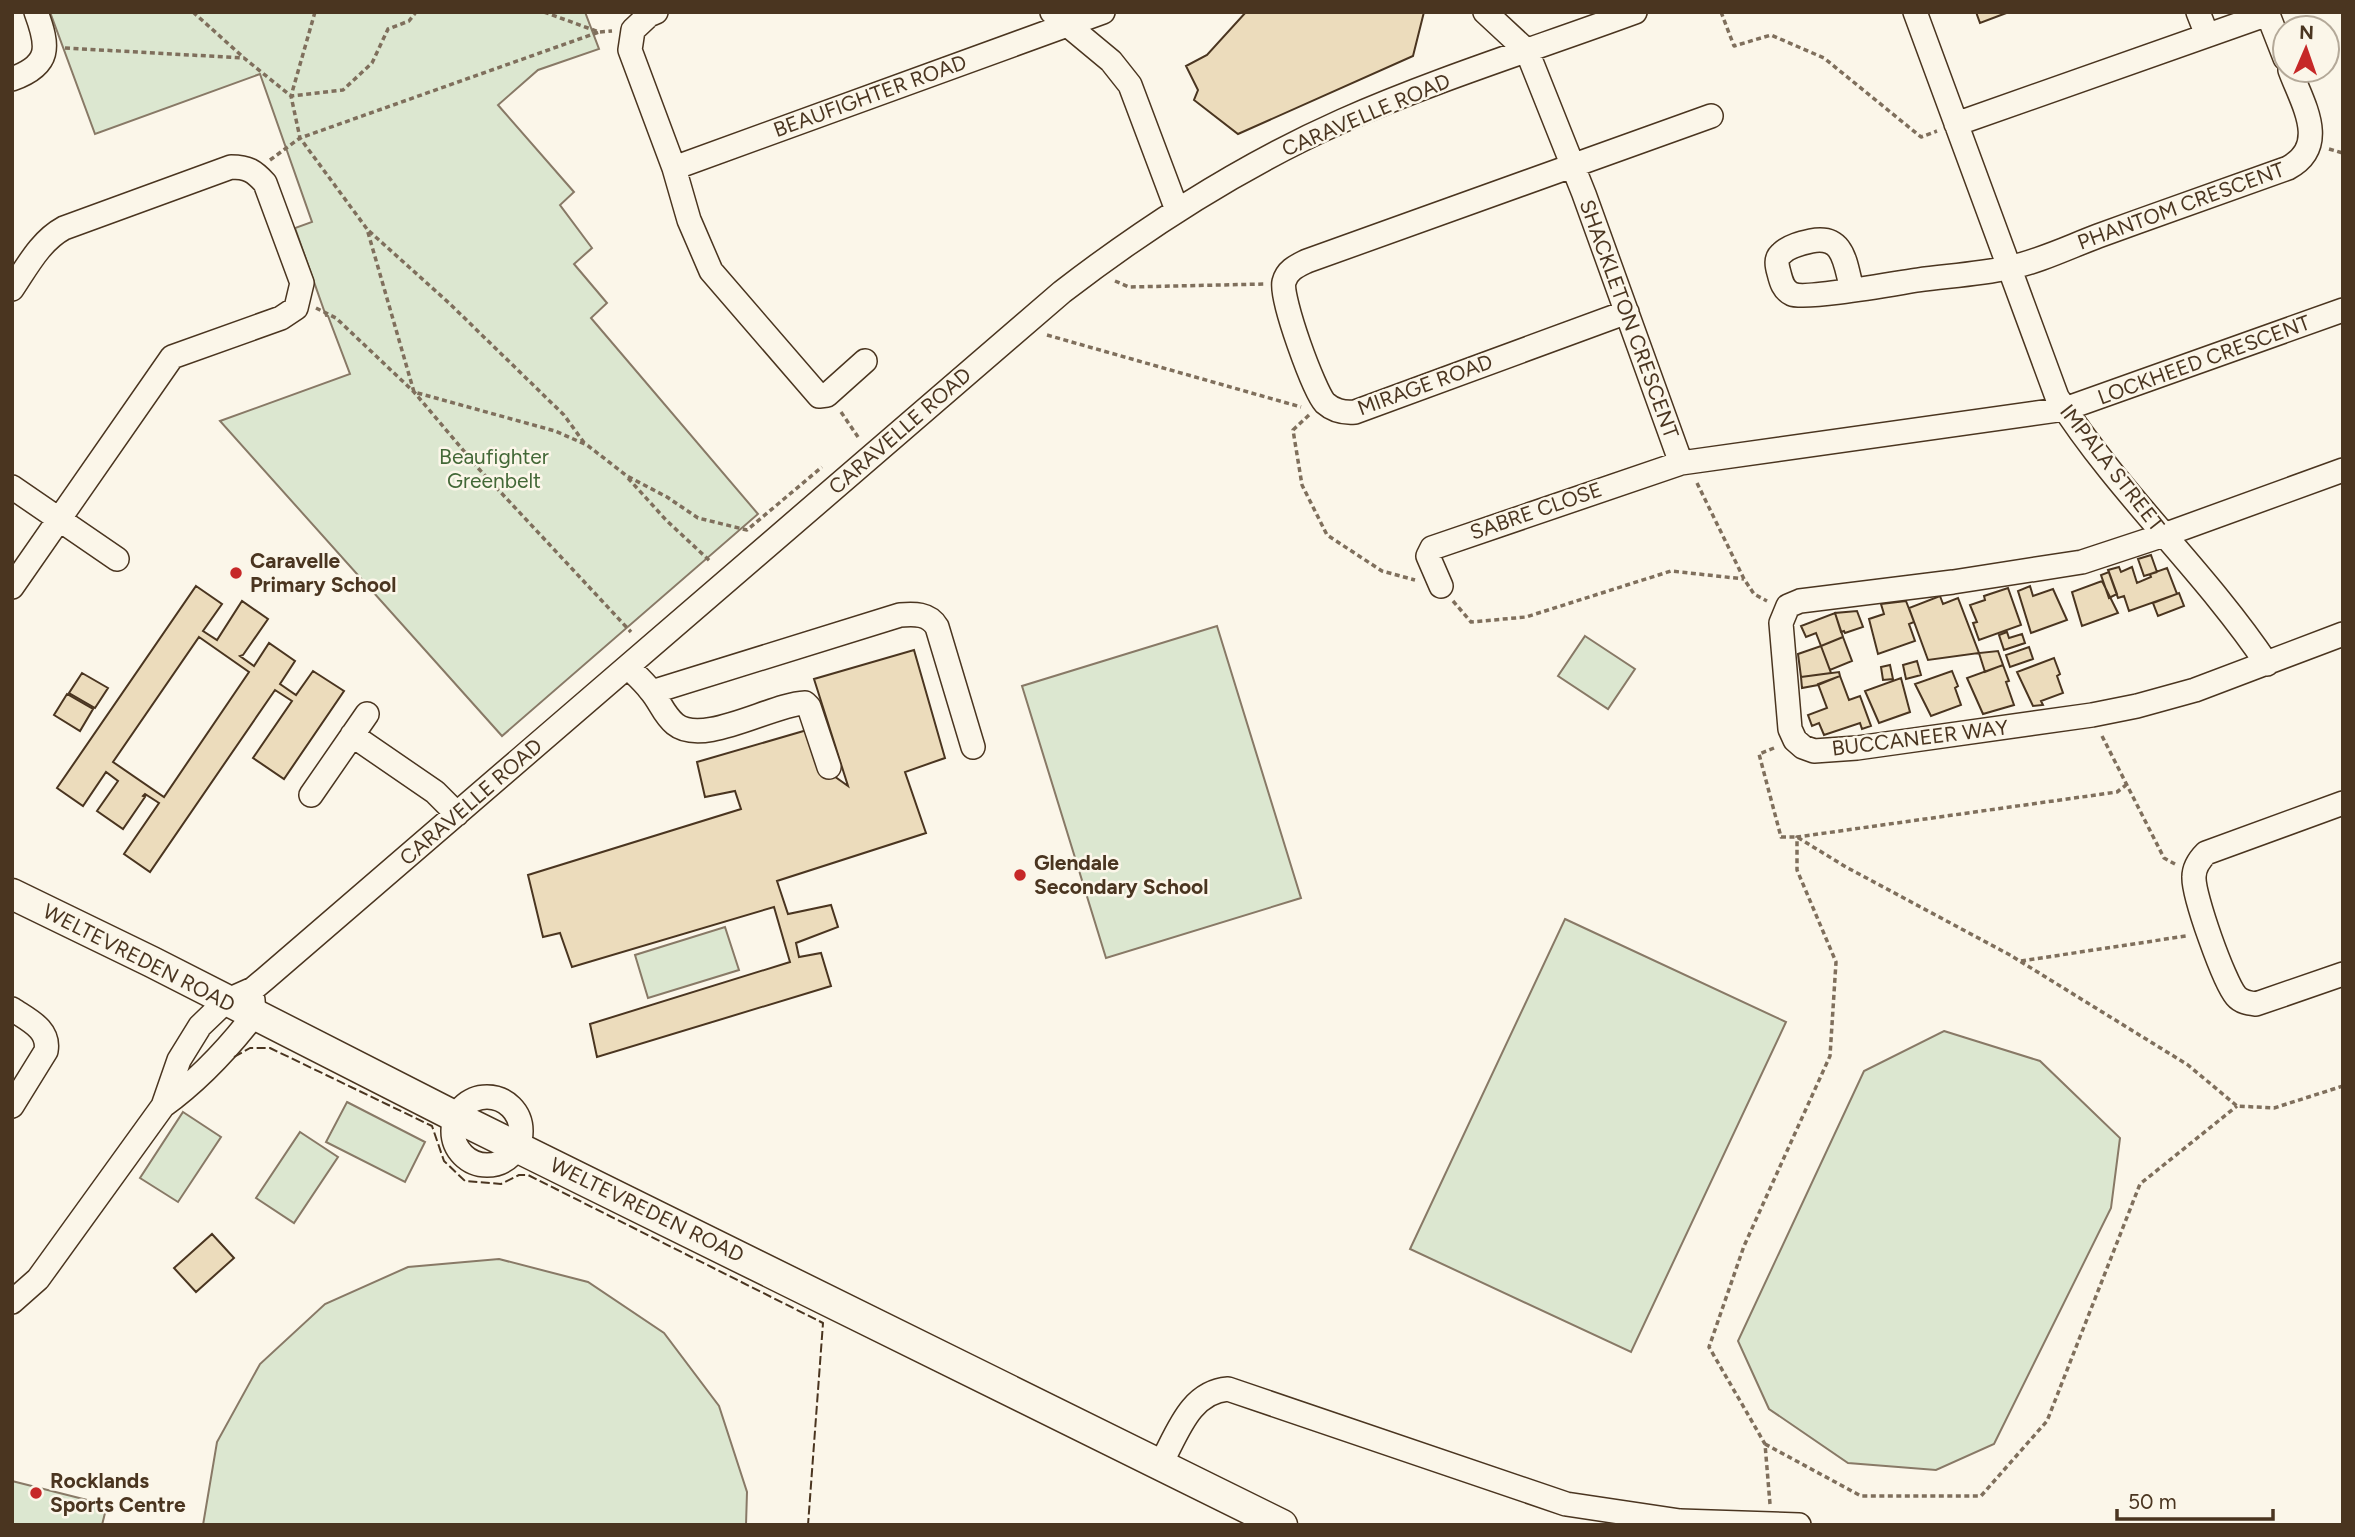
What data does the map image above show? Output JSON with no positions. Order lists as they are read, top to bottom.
{
  "streets": {
    "main road": ["WELTEVREDEN ROAD"],
    "street": [
      "BEAUFIGHTER ROAD",
      "CARAVELLE ROAD",
      "PHANTOM CRESCENT",
      "SHACKLETON CRESCENT",
      "LOCKHEED CRESCENT",
      "MIRAGE ROAD",
      "IMPALA STREET",
      "SABRE CLOSE",
      "BUCCANEER WAY"
    ]
  },
  "crossings": [
    ["CARAVELLE ROAD", "SHACKLETON CRESCENT"],
    ["CARAVELLE ROAD", "WELTEVREDEN ROAD"],
    ["PHANTOM CRESCENT", "IMPALA STREET"],
    ["SHACKLETON CRESCENT", "LOCKHEED CRESCENT"],
    ["SHACKLETON CRESCENT", "MIRAGE ROAD"],
    ["SHACKLETON CRESCENT", "IMPALA STREET"],
    ["SHACKLETON CRESCENT", "SABRE CLOSE"],
    ["LOCKHEED CRESCENT", "IMPALA STREET"],
    ["IMPALA STREET", "BUCCANEER WAY"]
  ],
  "parks": ["Beaufighter Greenbelt"],
  "places": ["Caravelle Primary School", "Glendale Secondary School", "Rocklands Sports Centre"],
  "scale_bar": "50 m",
  "north": "top"
}
